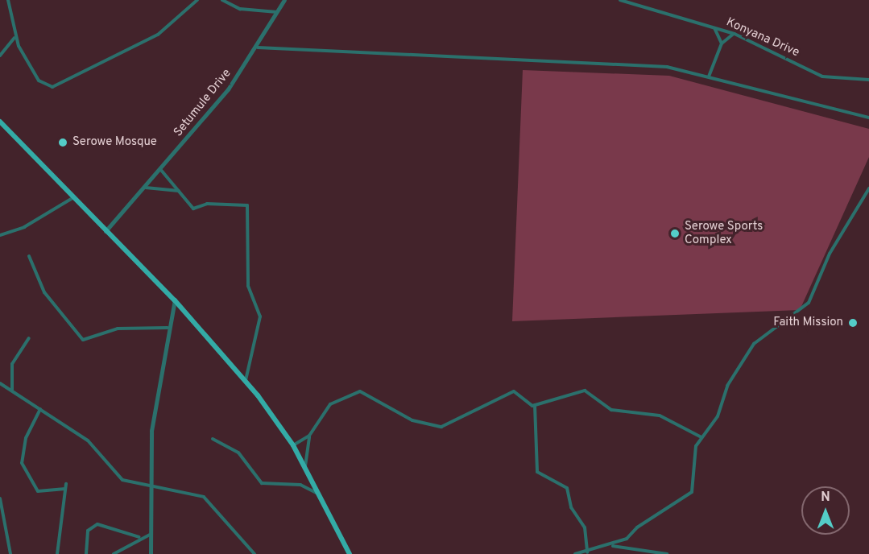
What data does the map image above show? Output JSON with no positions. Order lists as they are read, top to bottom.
{
  "streets": {
    "street": ["Konyana Drive", "Setumule Drive"]
  },
  "places": ["Serowe Mosque", "Serowe Sports Complex", "Faith Mission"],
  "north": "top"
}
